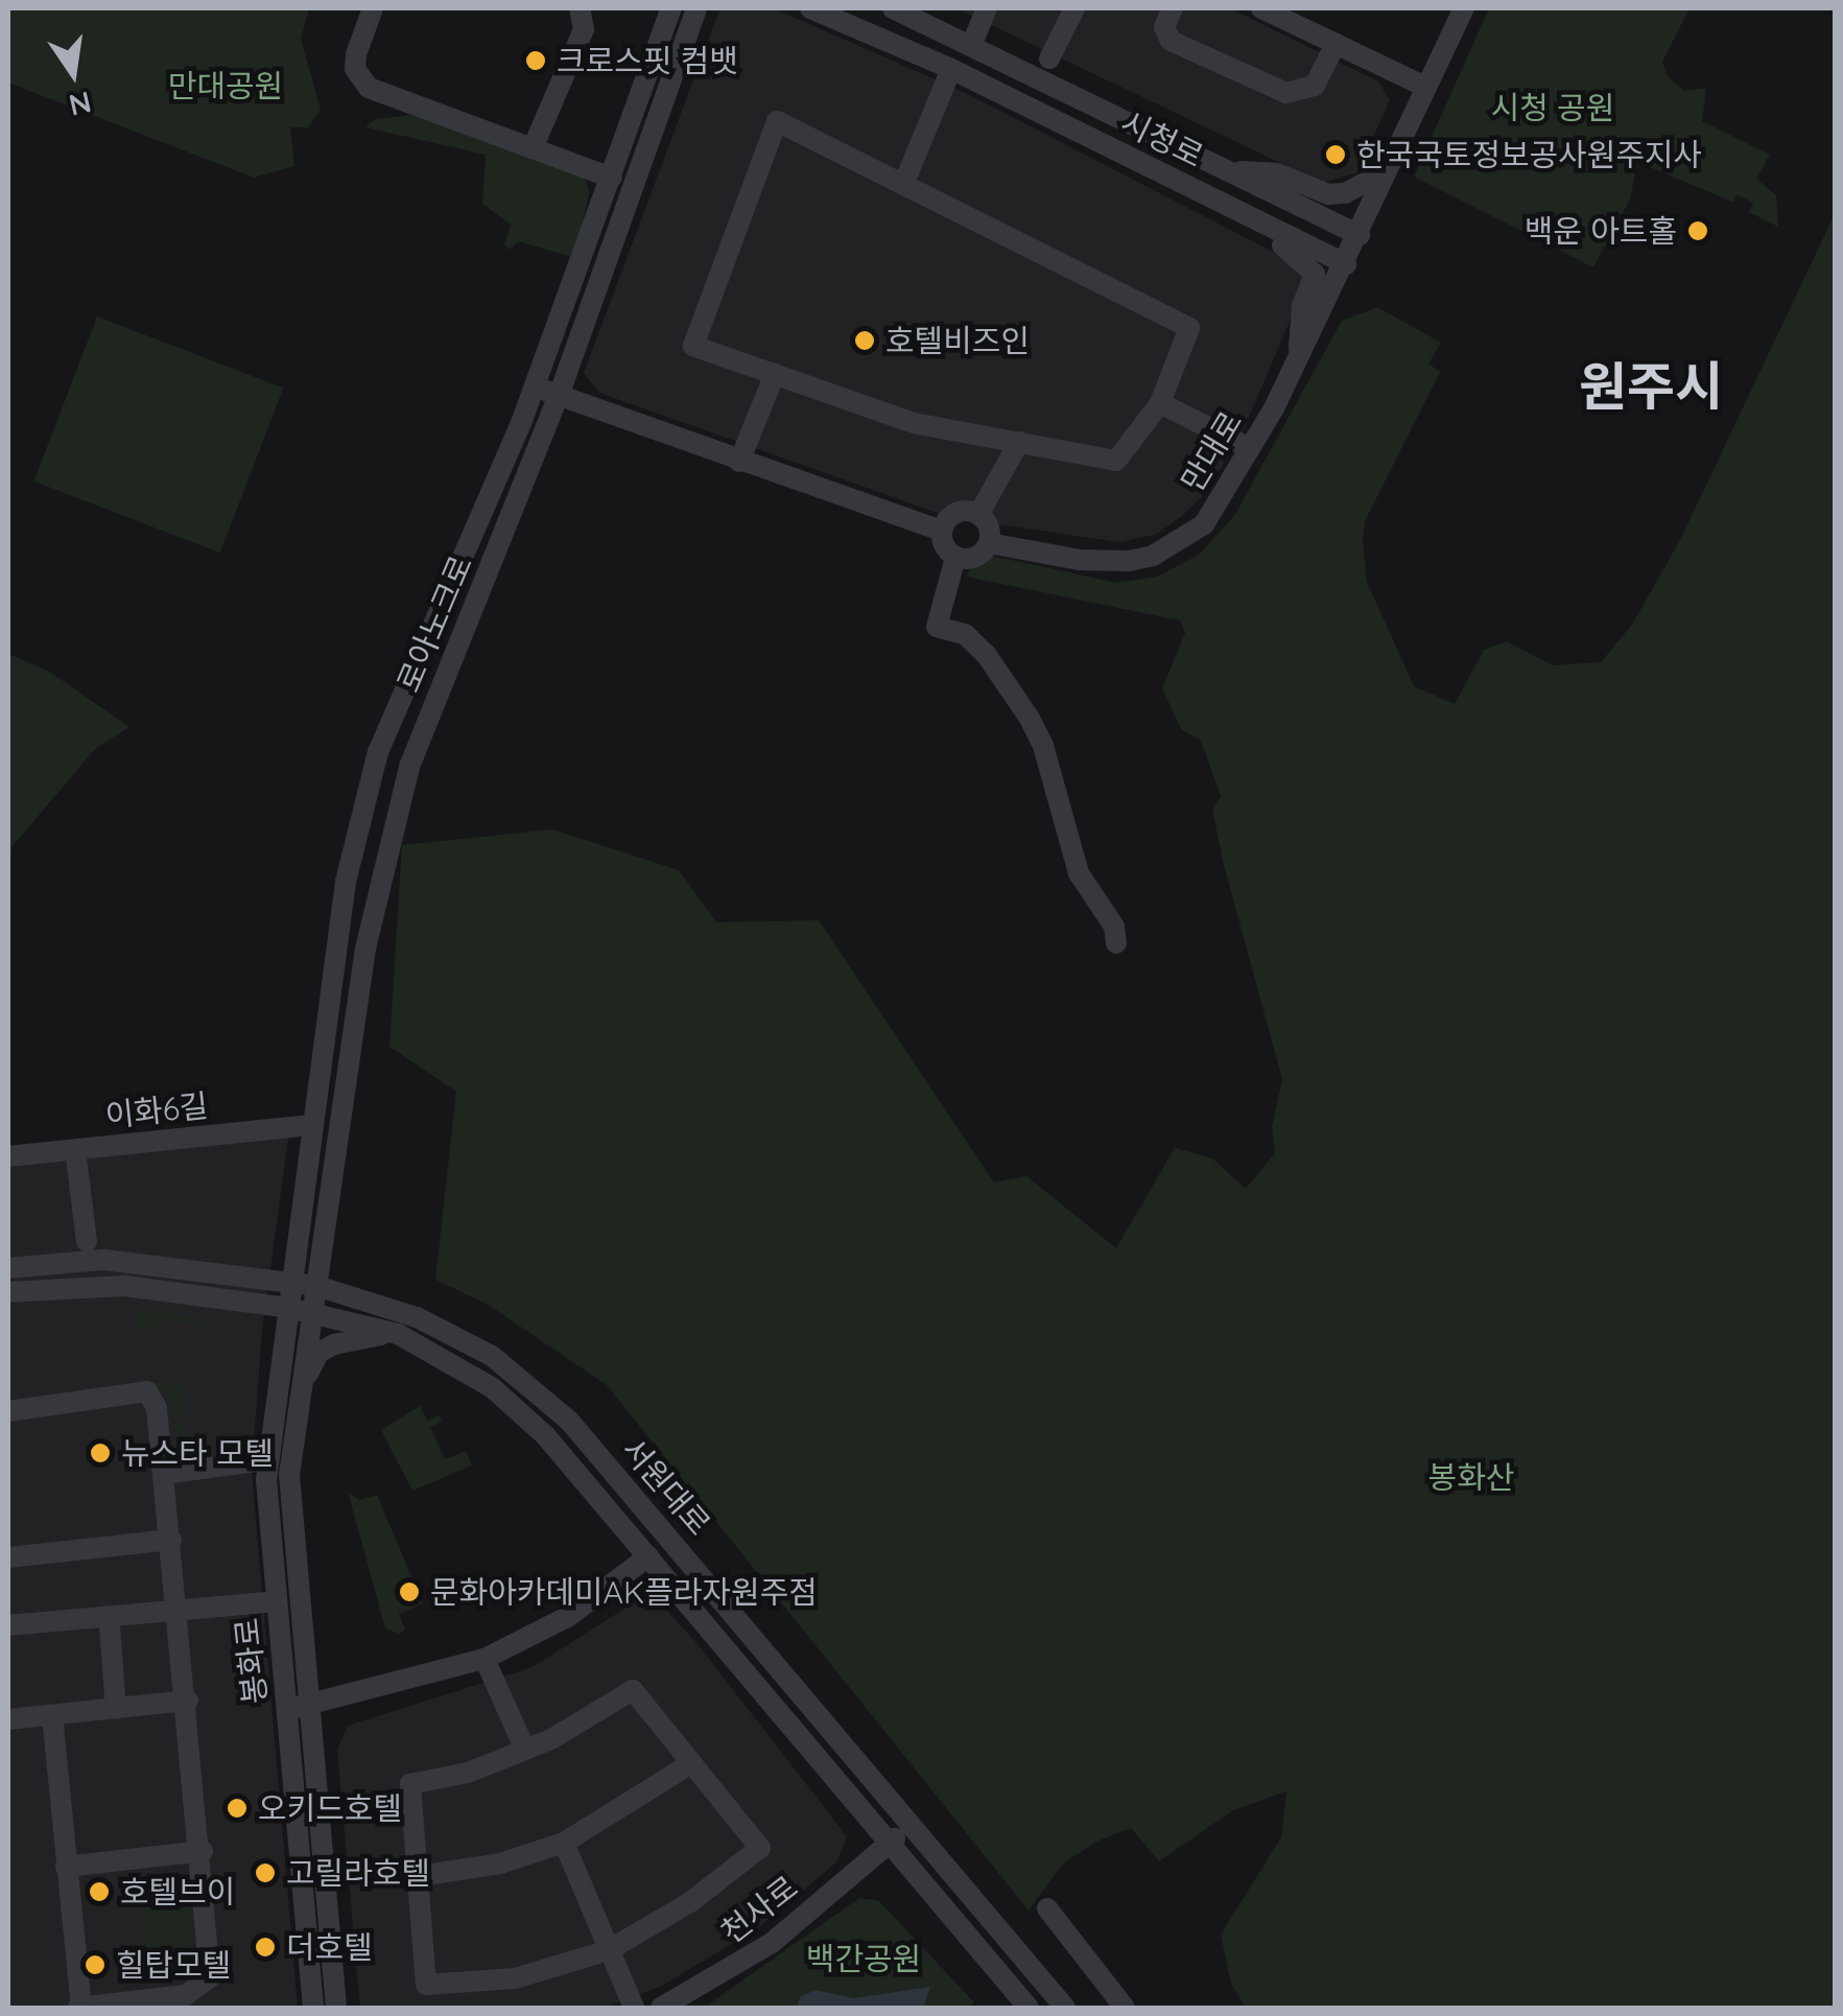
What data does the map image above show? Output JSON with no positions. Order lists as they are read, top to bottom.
{
  "streets": {
    "street": [
      "시청로",
      "만대로",
      "로아노크로",
      "이화6길",
      "서원대로",
      "봉화로",
      "천사로"
    ]
  },
  "crossings": [
    ["시청로", "만대로"],
    ["로아노크로", "이화6길"],
    ["로아노크로", "서원대로"],
    ["로아노크로", "봉화로"],
    ["서원대로", "봉화로"],
    ["서원대로", "천사로"]
  ],
  "districts": ["원주시"],
  "parks": [
    "만대공원",
    "시청 공원",
    "봉화산",
    "백간공원"
  ],
  "places": [
    "크로스핏 컴뱃",
    "한국국토정보공사원주지사",
    "백운 아트홀",
    "호텔비즈인",
    "뉴스타 모텔",
    "문화아카데미AK플라자원주점",
    "오키드호텔",
    "고릴라호텔",
    "호텔브이",
    "더호텔",
    "힐탑모텔"
  ],
  "north": "bottom"
}
